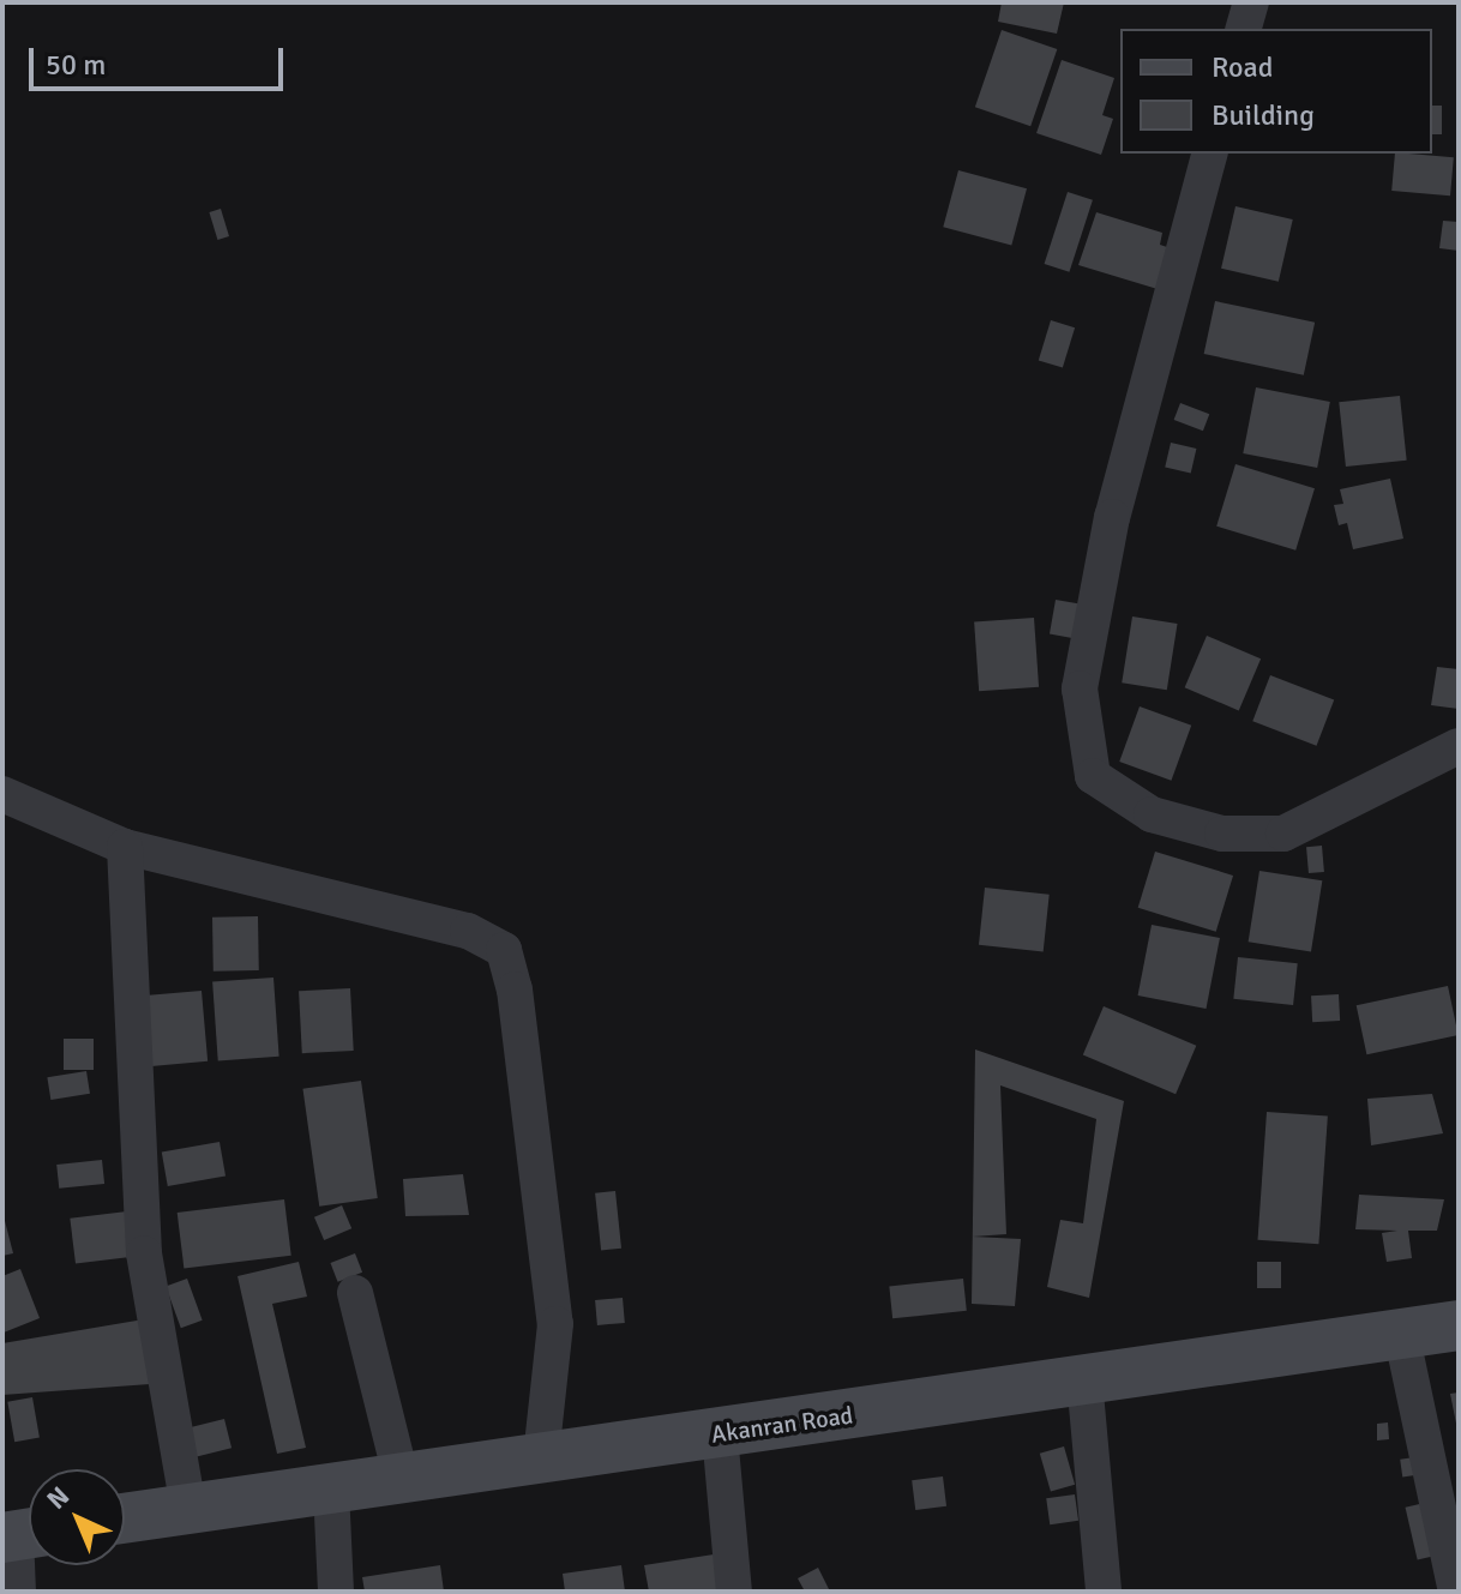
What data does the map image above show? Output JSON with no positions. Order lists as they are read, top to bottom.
{
  "streets": {
    "main road": ["Akanran Road"]
  },
  "legend": ["Road", "Building"],
  "scale_bar": "50 m",
  "north": "top left"
}
